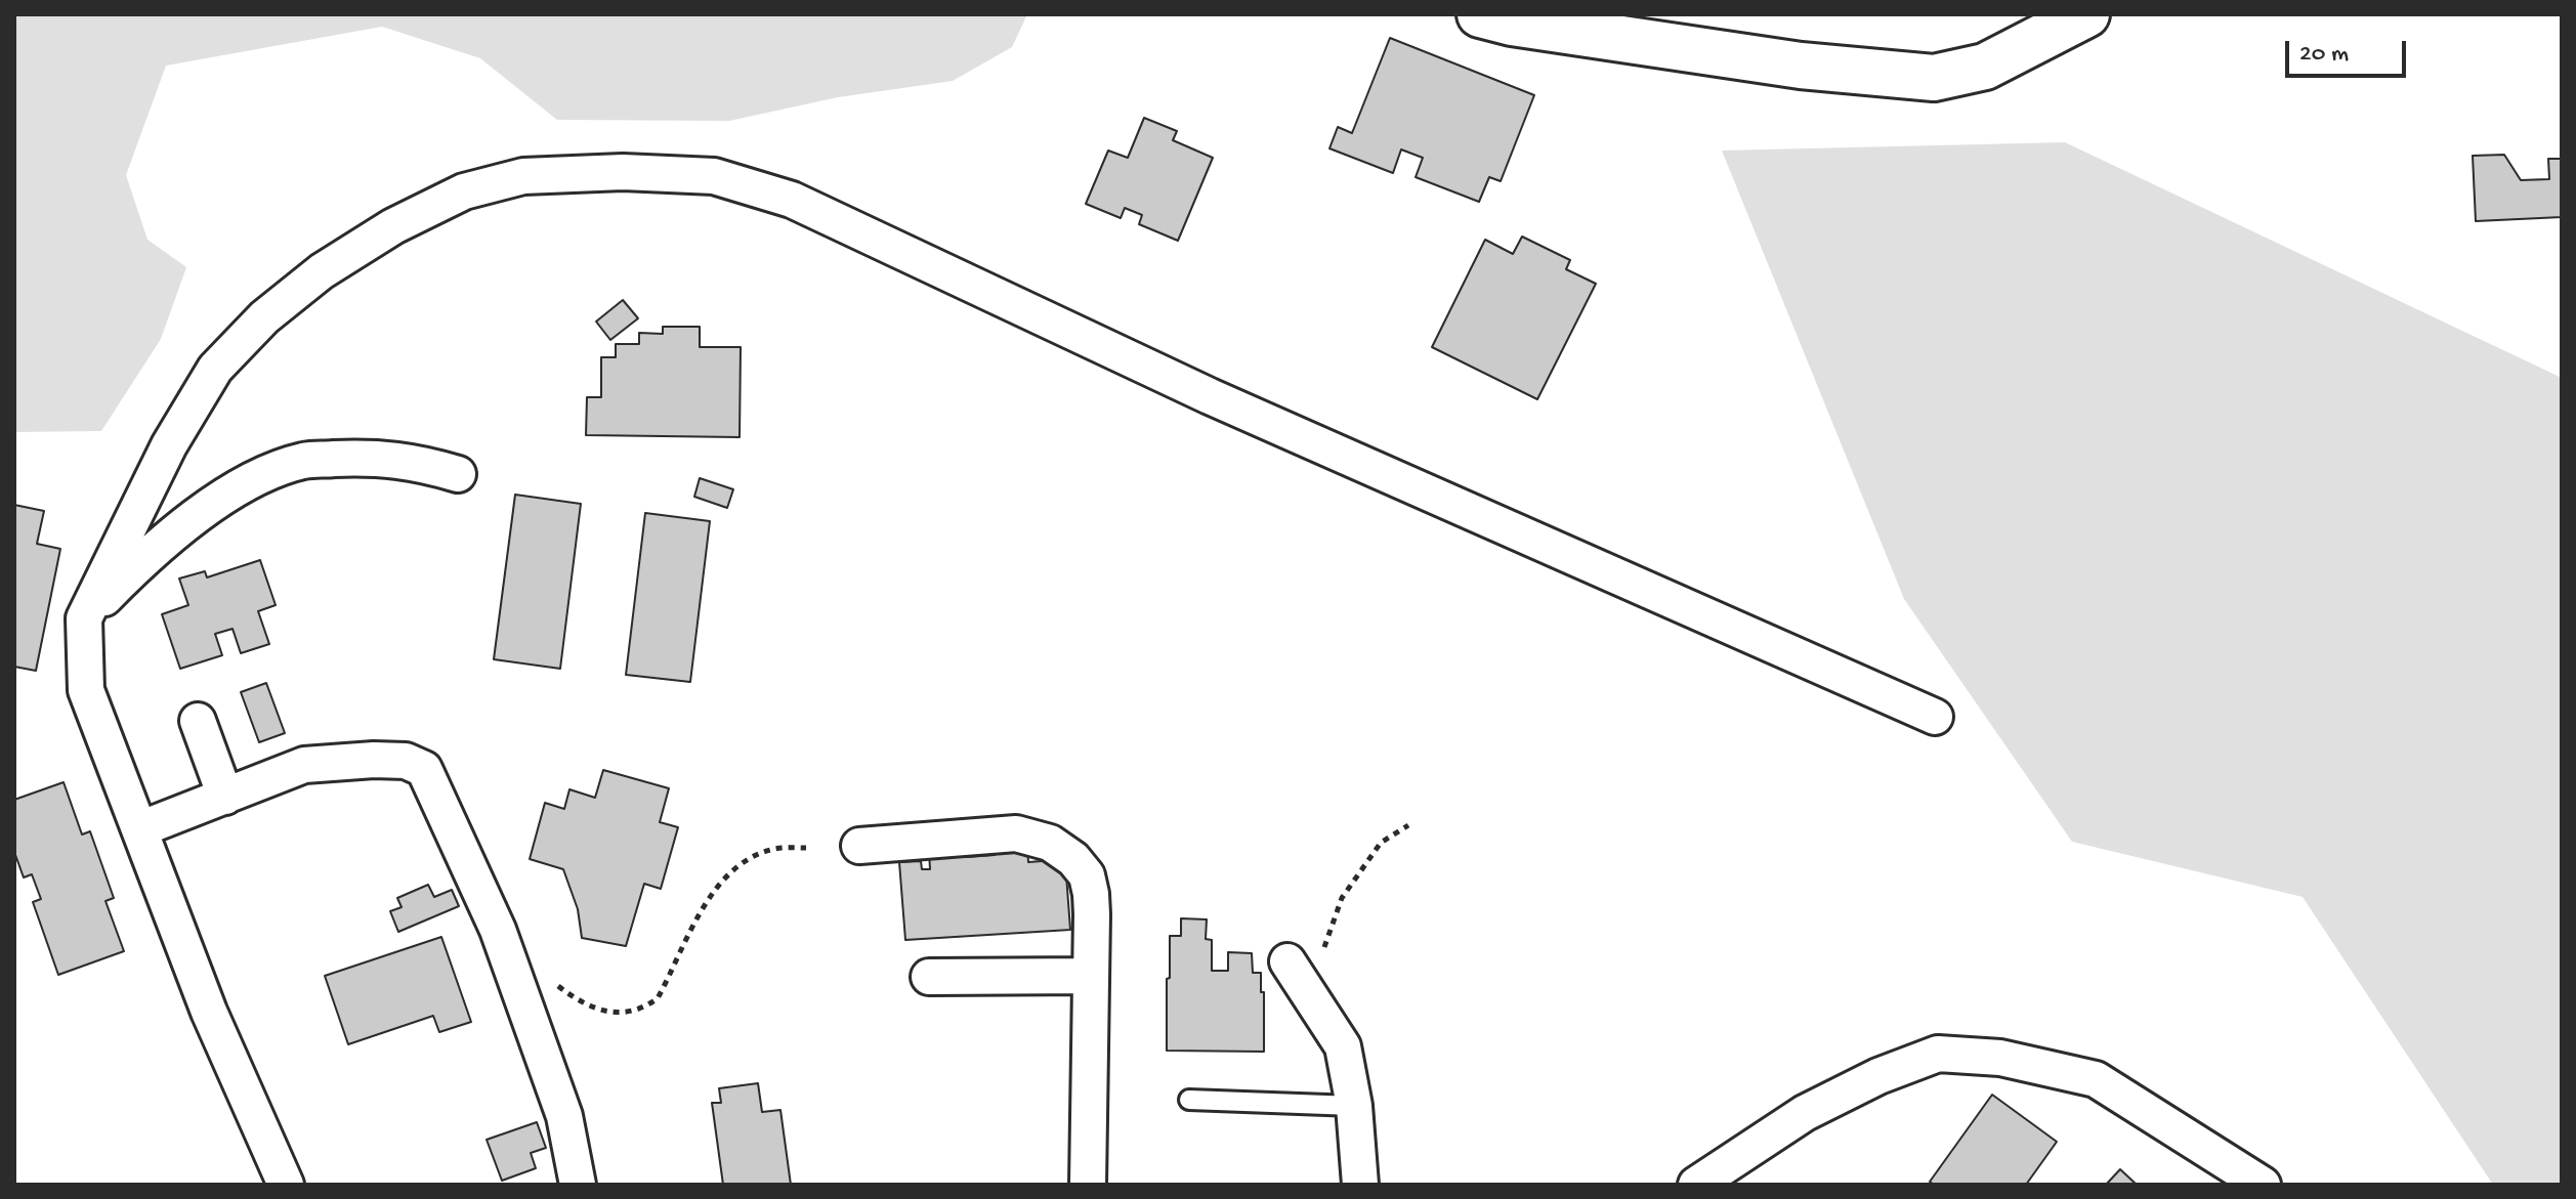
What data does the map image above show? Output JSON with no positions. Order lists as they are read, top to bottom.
{
  "scale_bar": "20 m"
}
